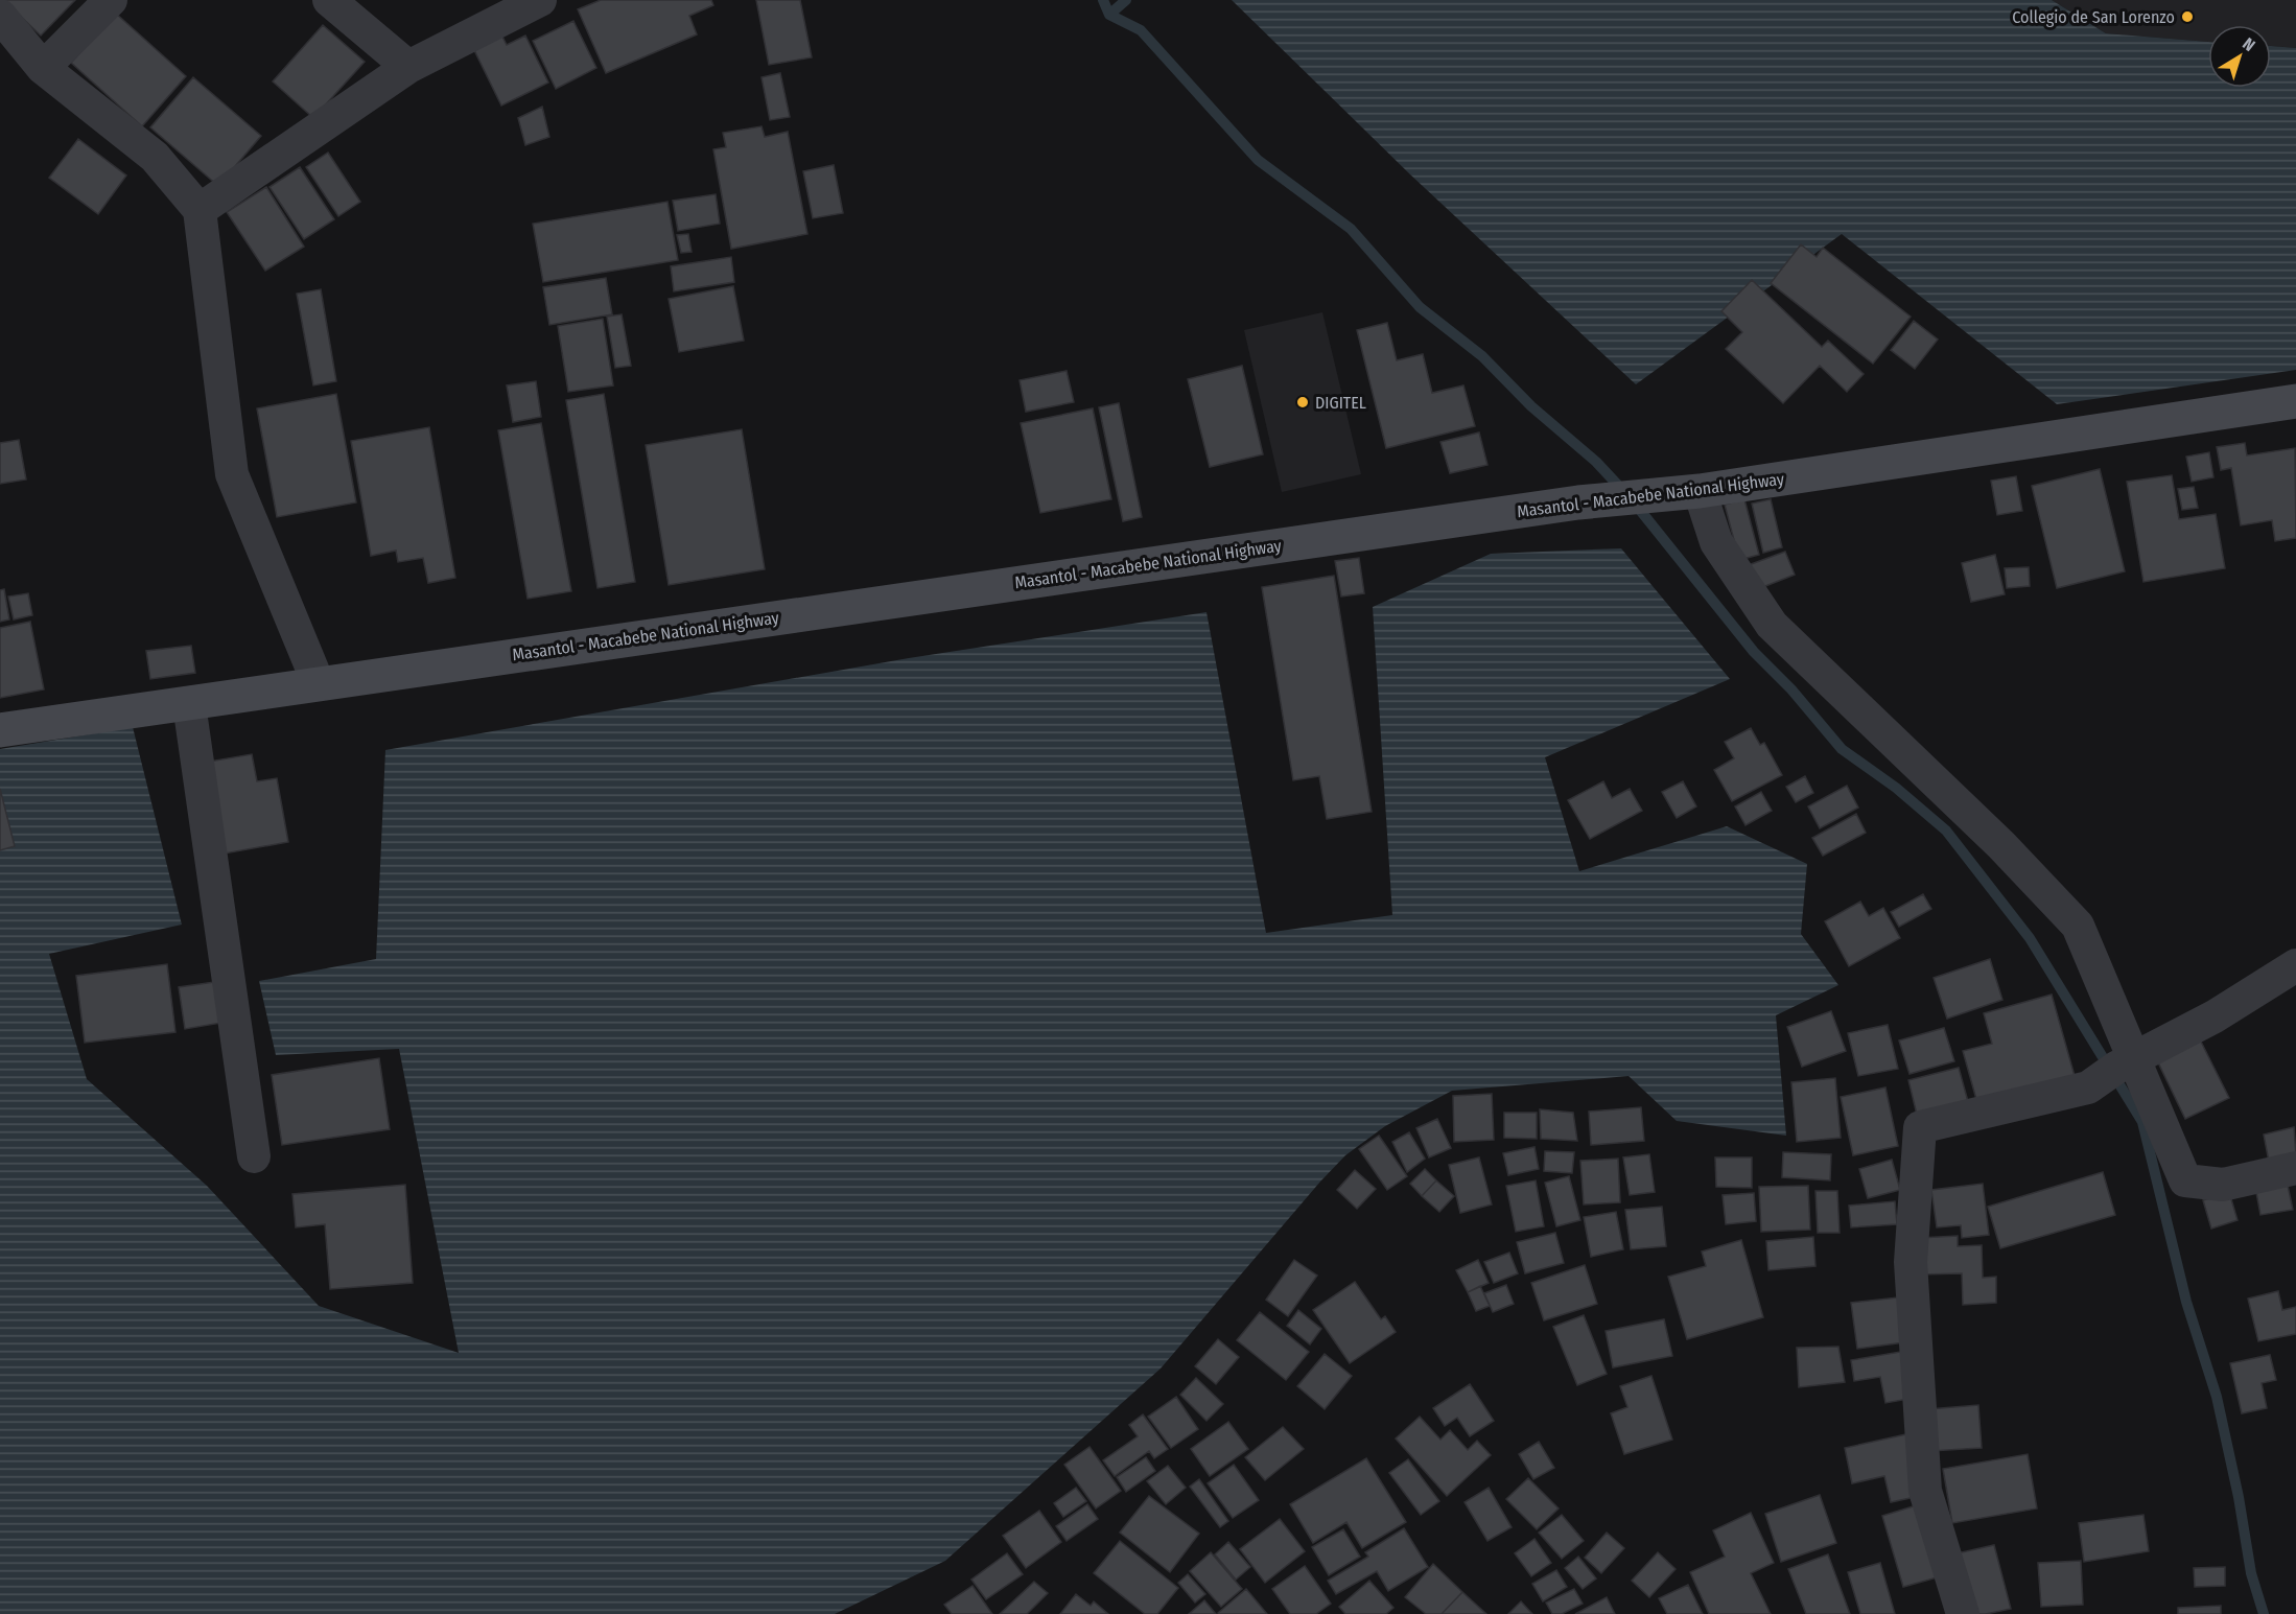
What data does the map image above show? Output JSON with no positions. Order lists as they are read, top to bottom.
{
  "streets": {
    "main road": ["Masantol - Macabebe National Highway"]
  },
  "places": ["Collegio de San Lorenzo", "DIGITEL"],
  "north": "top right"
}
